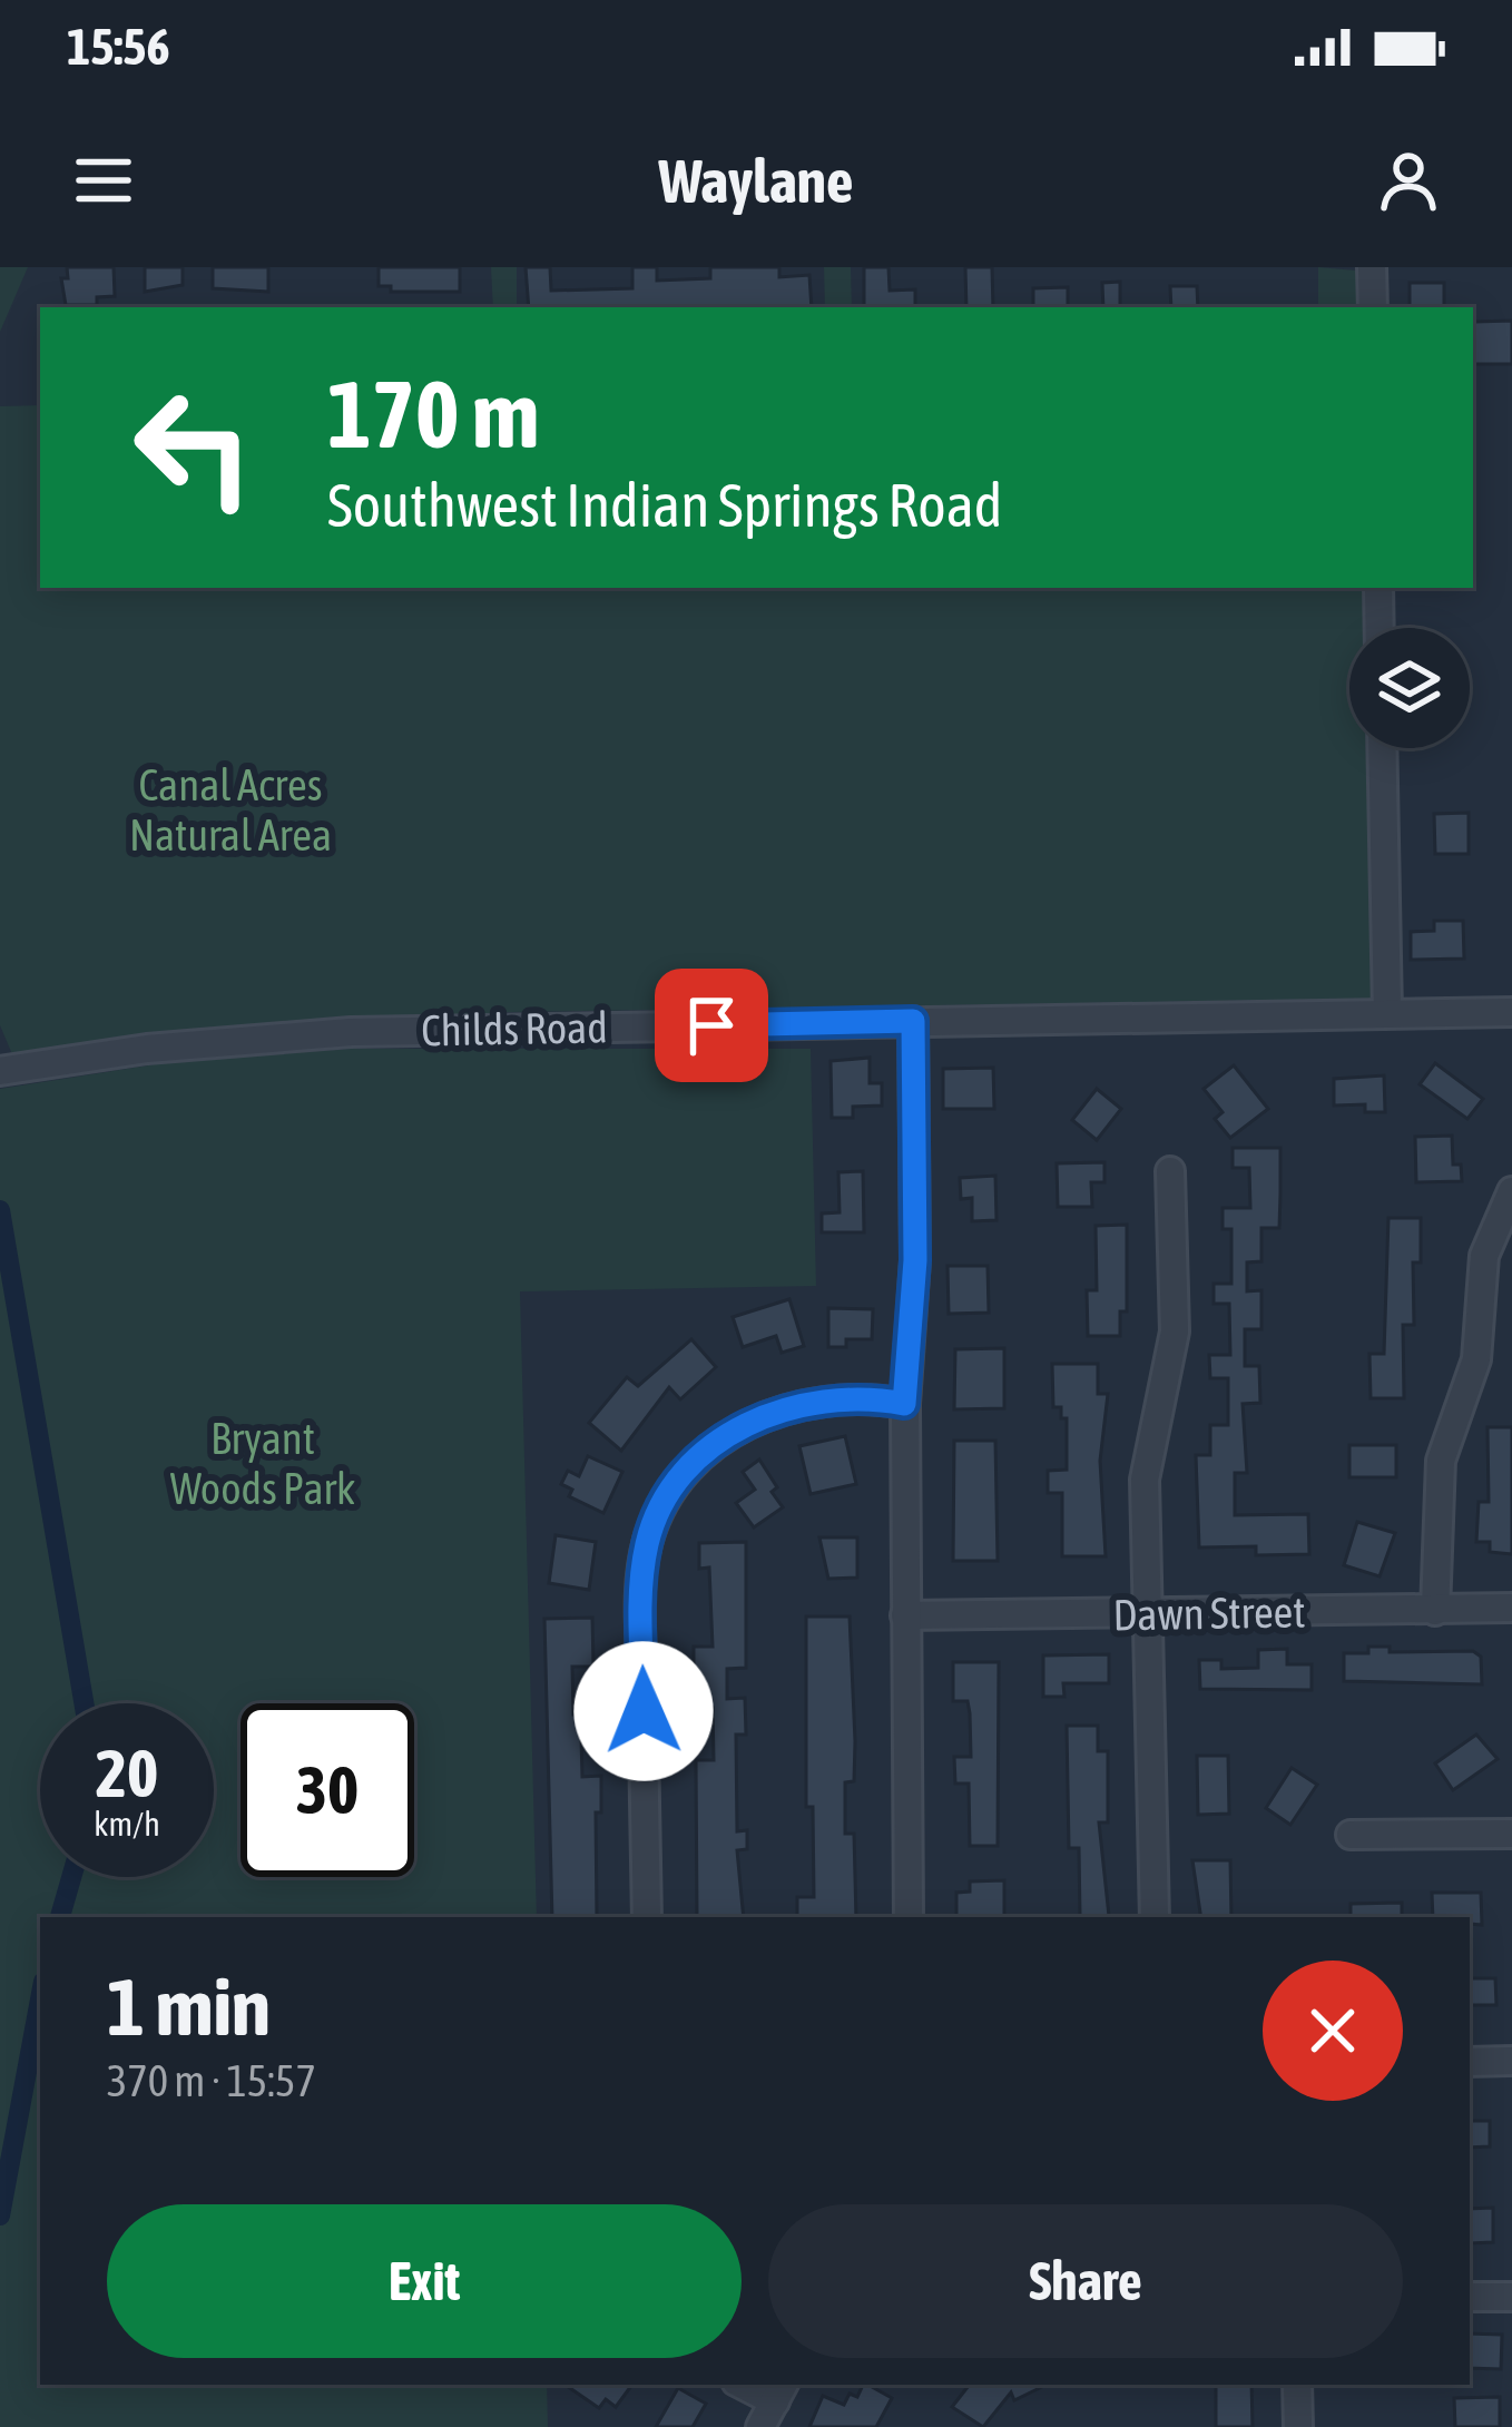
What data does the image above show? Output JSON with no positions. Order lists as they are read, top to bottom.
{
  "streets": {
    "street": ["Childs Road", "Dawn Street"]
  },
  "parks": ["Canal Acres Natural Area", "Bryant Woods Park"],
  "page": {
    "status": "15:56",
    "header": "Waylane",
    "turn": ["170 m", "Southwest Indian Springs Road"],
    "speed": "20 km/h",
    "limit": "30",
    "heading": ["1 min", "370 m · 15:57"],
    "buttons": ["Exit", "Share"]
  }
}
